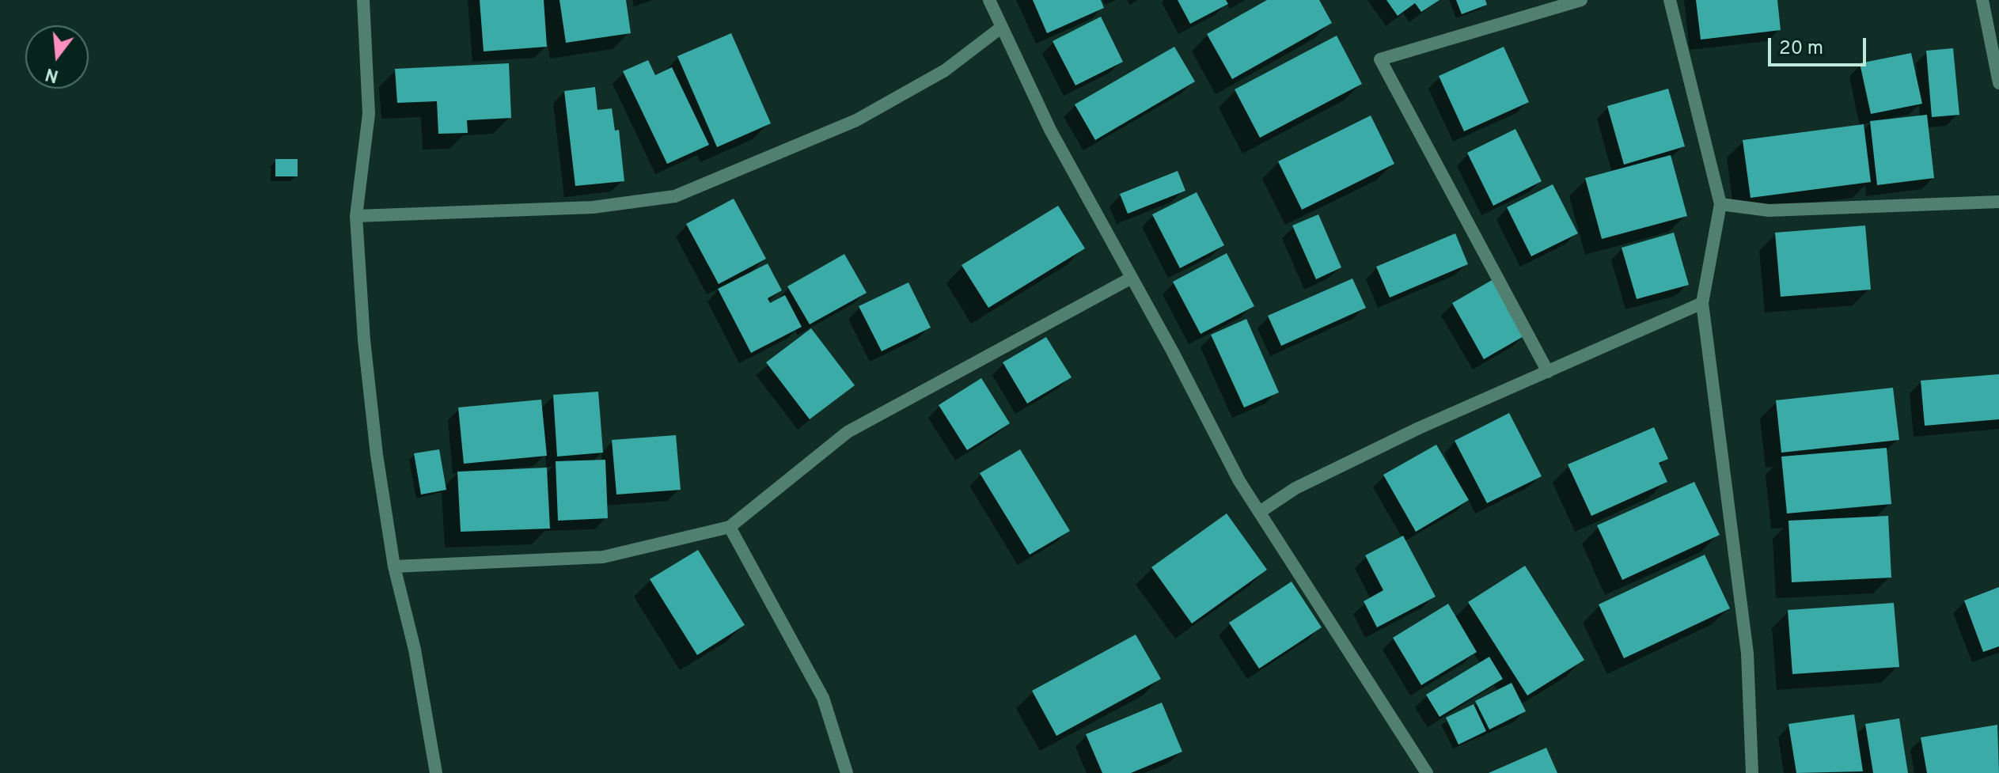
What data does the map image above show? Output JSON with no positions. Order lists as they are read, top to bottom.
{
  "scale_bar": "20 m",
  "north": "bottom"
}
